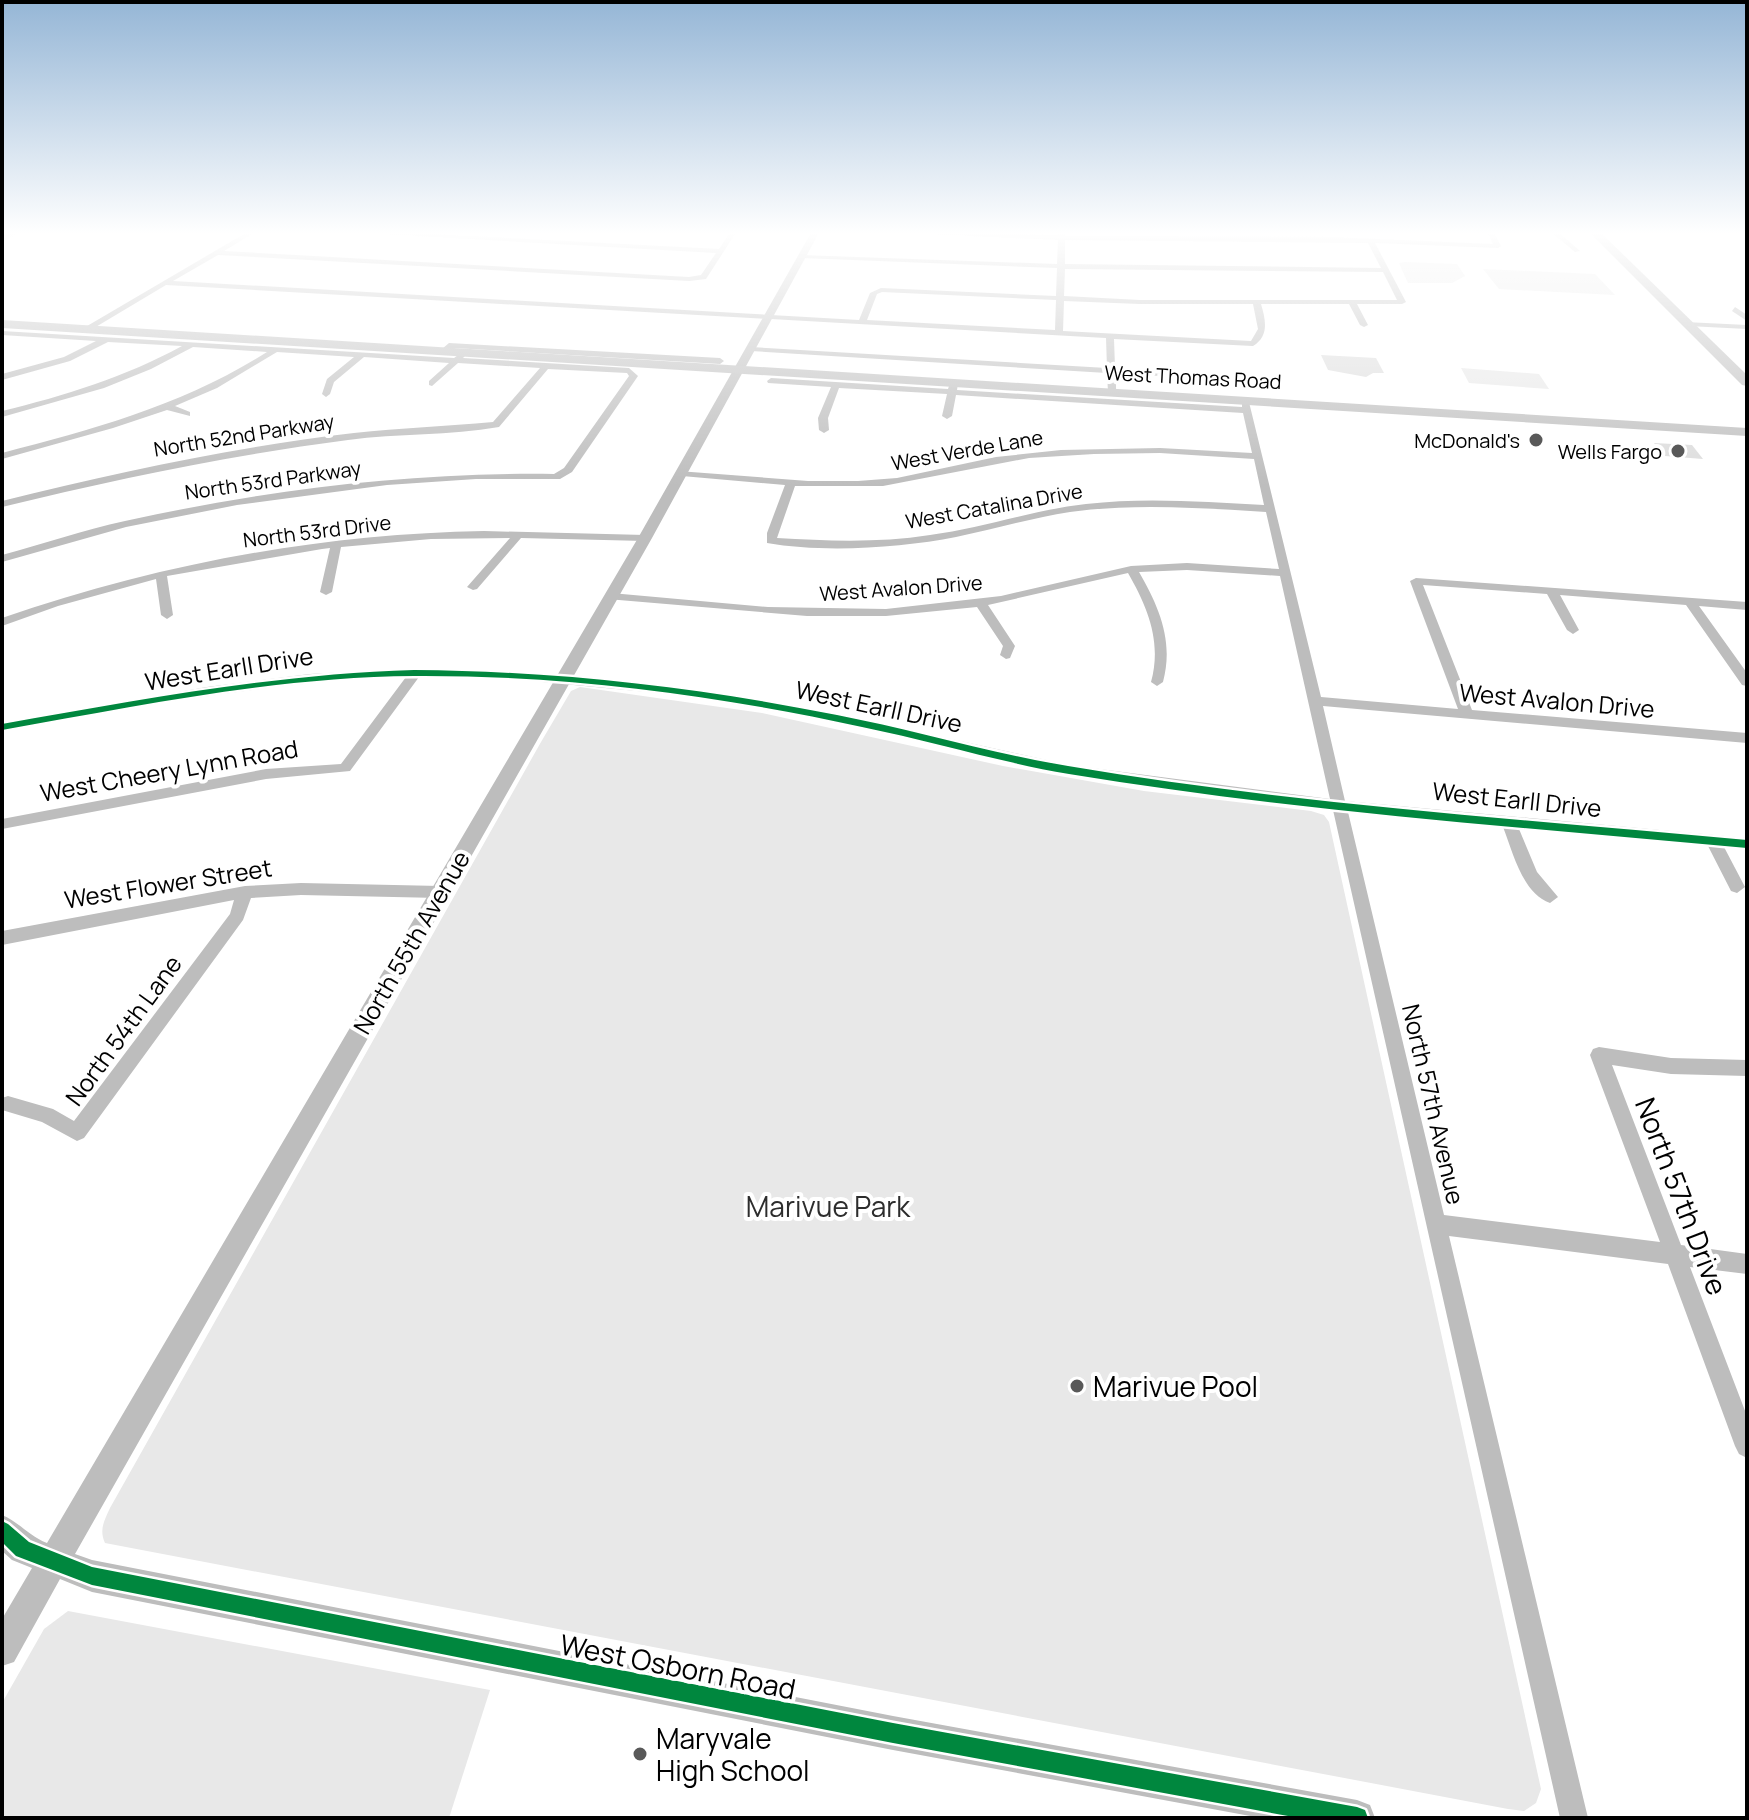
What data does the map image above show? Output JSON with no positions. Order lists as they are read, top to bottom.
{
  "streets": {
    "main road": ["West Thomas Road"],
    "street": [
      "North 52nd Parkway",
      "West Verde Lane",
      "North 53rd Parkway",
      "West Catalina Drive",
      "North 53rd Drive",
      "West Avalon Drive",
      "West Earll Drive",
      "West Cheery Lynn Road",
      "West Flower Street",
      "North 55th Avenue",
      "North 54th Lane",
      "North 57th Avenue",
      "North 57th Drive",
      "West Osborn Road"
    ]
  },
  "crossings": [
    ["West Thomas Road", "North 52nd Parkway"],
    ["West Thomas Road", "North 53rd Parkway"],
    ["West Thomas Road", "North 55th Avenue"],
    ["West Thomas Road", "North 57th Avenue"],
    ["West Verde Lane", "West Catalina Drive"],
    ["West Verde Lane", "North 55th Avenue"],
    ["West Verde Lane", "North 57th Avenue"],
    ["West Catalina Drive", "North 57th Avenue"],
    ["North 53rd Drive", "North 55th Avenue"],
    ["West Avalon Drive", "North 55th Avenue"],
    ["West Avalon Drive", "North 57th Avenue"],
    ["West Earll Drive", "West Cheery Lynn Road"],
    ["West Earll Drive", "North 55th Avenue"],
    ["West Earll Drive", "North 57th Avenue"],
    ["West Flower Street", "North 55th Avenue"],
    ["West Flower Street", "North 54th Lane"],
    ["North 55th Avenue", "West Osborn Road"]
  ],
  "parks": ["Marivue Park"],
  "places": [
    "McDonald's",
    "Wells Fargo",
    "Marivue Pool",
    "Maryvale High School"
  ]
}
